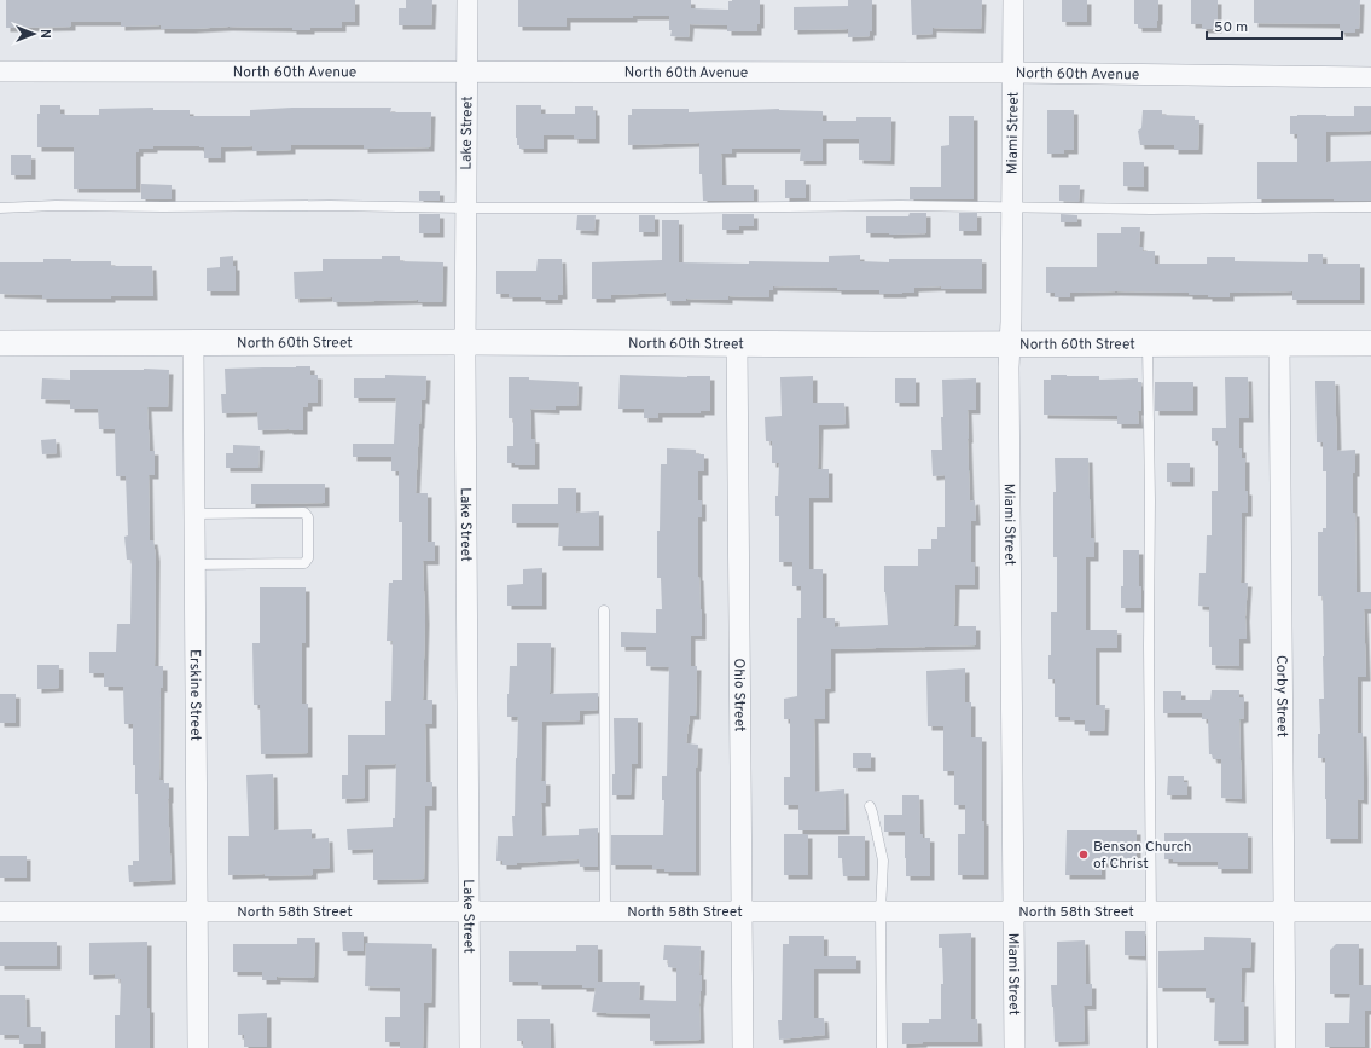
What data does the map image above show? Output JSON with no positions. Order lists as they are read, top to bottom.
{
  "streets": {
    "street": [
      "North 60th Avenue",
      "Lake Street",
      "Miami Street",
      "North 60th Street",
      "Erskine Street",
      "Ohio Street",
      "Corby Street",
      "North 58th Street"
    ]
  },
  "crossings": [
    ["North 60th Avenue", "Lake Street"],
    ["North 60th Avenue", "Miami Street"],
    ["Lake Street", "North 60th Street"],
    ["Lake Street", "North 58th Street"],
    ["Miami Street", "North 60th Street"],
    ["Miami Street", "North 58th Street"],
    ["North 60th Street", "Erskine Street"],
    ["North 60th Street", "Ohio Street"],
    ["North 60th Street", "Corby Street"],
    ["Erskine Street", "North 58th Street"],
    ["Ohio Street", "North 58th Street"],
    ["Corby Street", "North 58th Street"]
  ],
  "places": ["Benson Church of Christ"],
  "scale_bar": "50 m",
  "north": "right"
}
